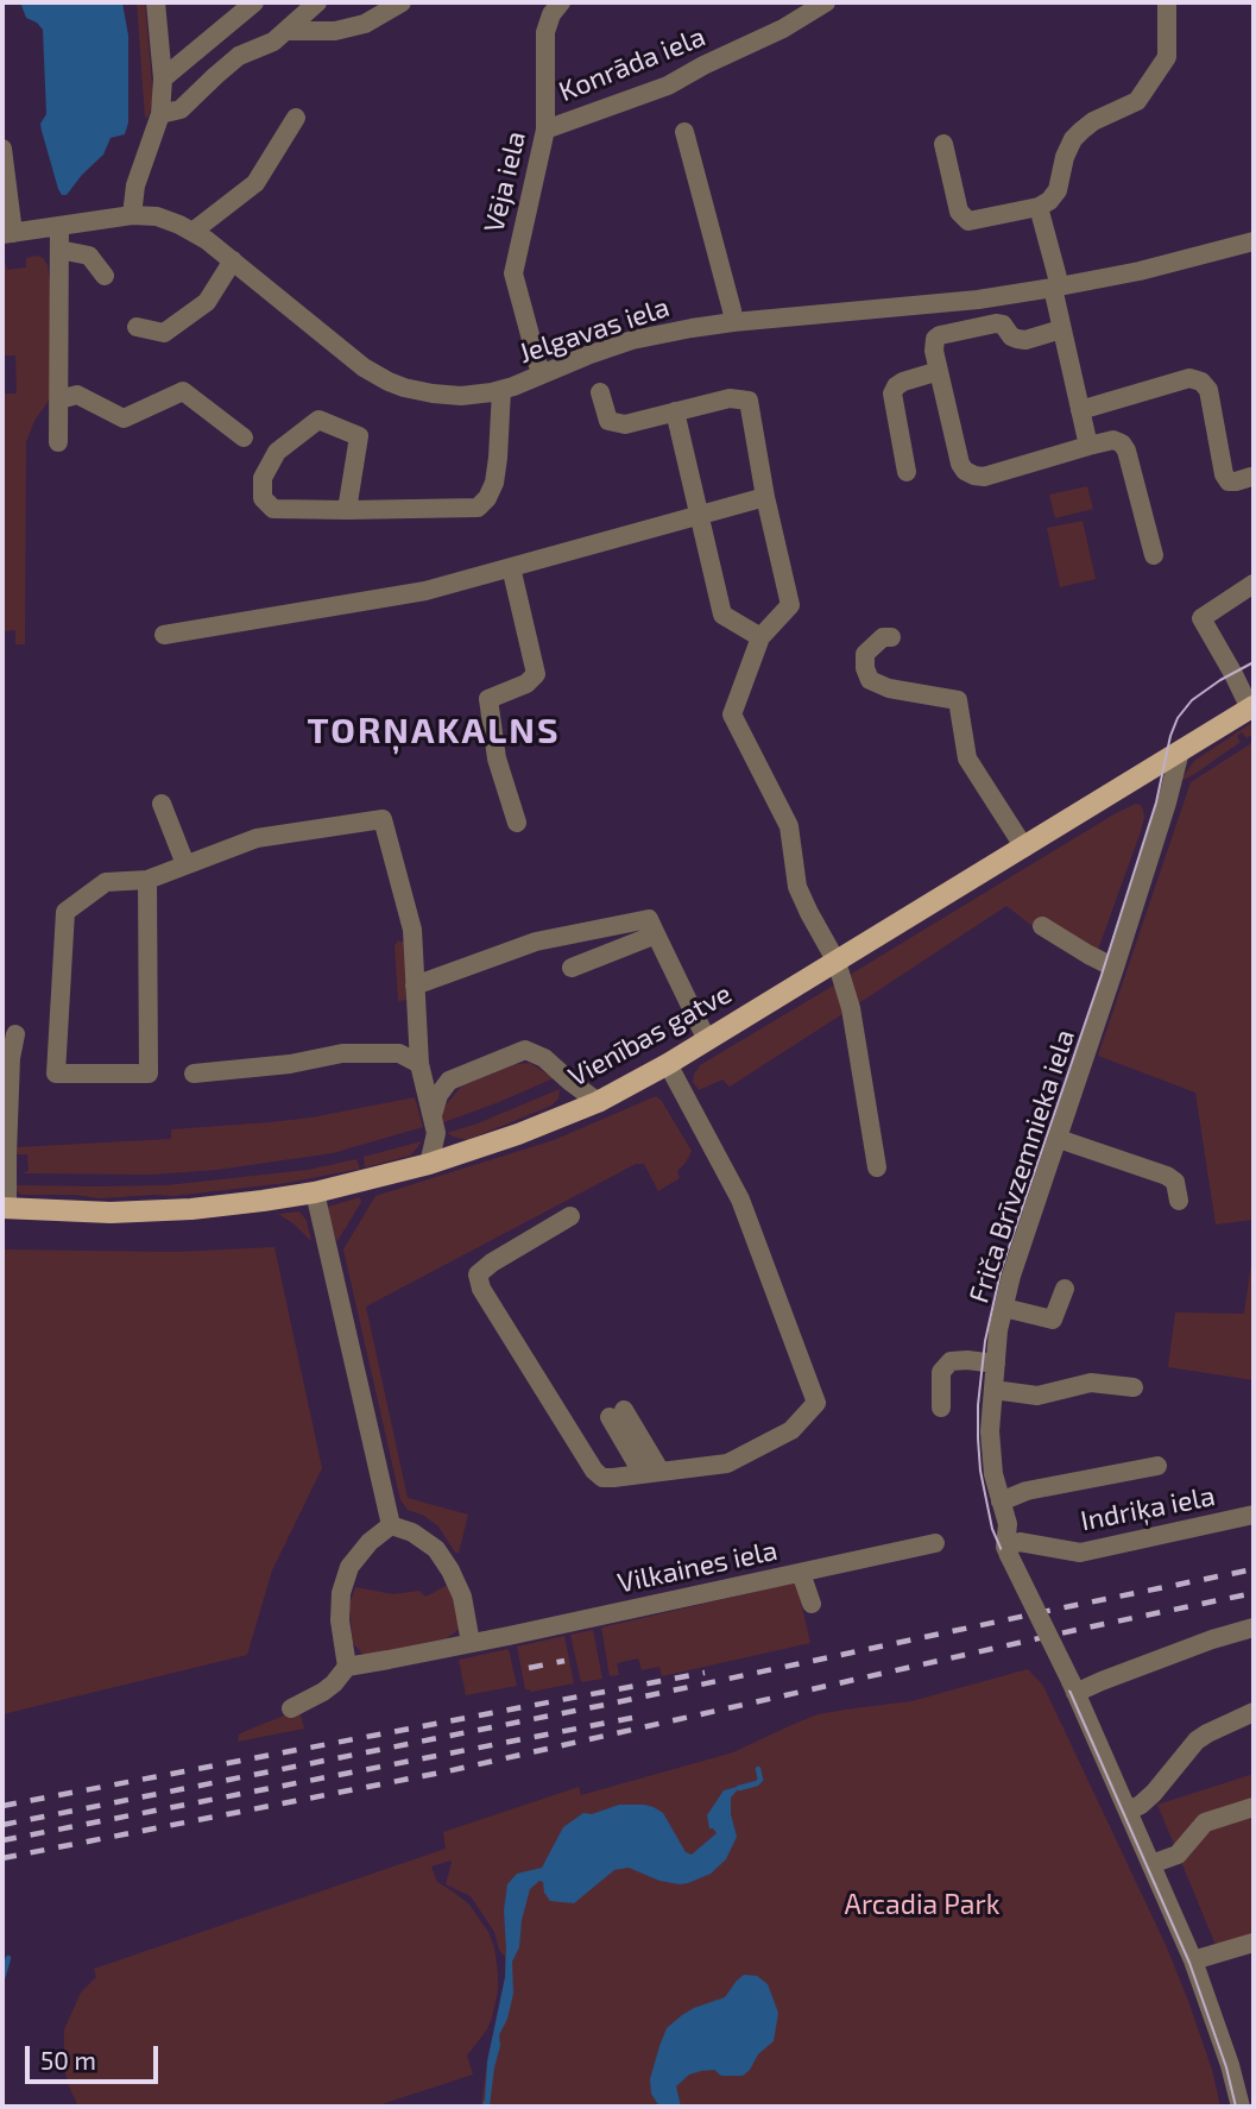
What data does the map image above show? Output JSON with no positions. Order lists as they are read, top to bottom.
{
  "streets": {
    "main road": ["Vienības gatve"],
    "street": [
      "Konrāda iela",
      "Vēja iela",
      "Jelgavas iela",
      "Friča Brīvzemnieka iela",
      "Indriķa iela",
      "Vilkaines iela"
    ]
  },
  "crossings": [
    ["Konrāda iela", "Vēja iela"],
    ["Vēja iela", "Jelgavas iela"],
    ["Vienības gatve", "Friča Brīvzemnieka iela"],
    ["Friča Brīvzemnieka iela", "Indriķa iela"]
  ],
  "districts": ["TORŅAKALNS"],
  "parks": ["Arcadia Park"],
  "scale_bar": "50 m"
}
